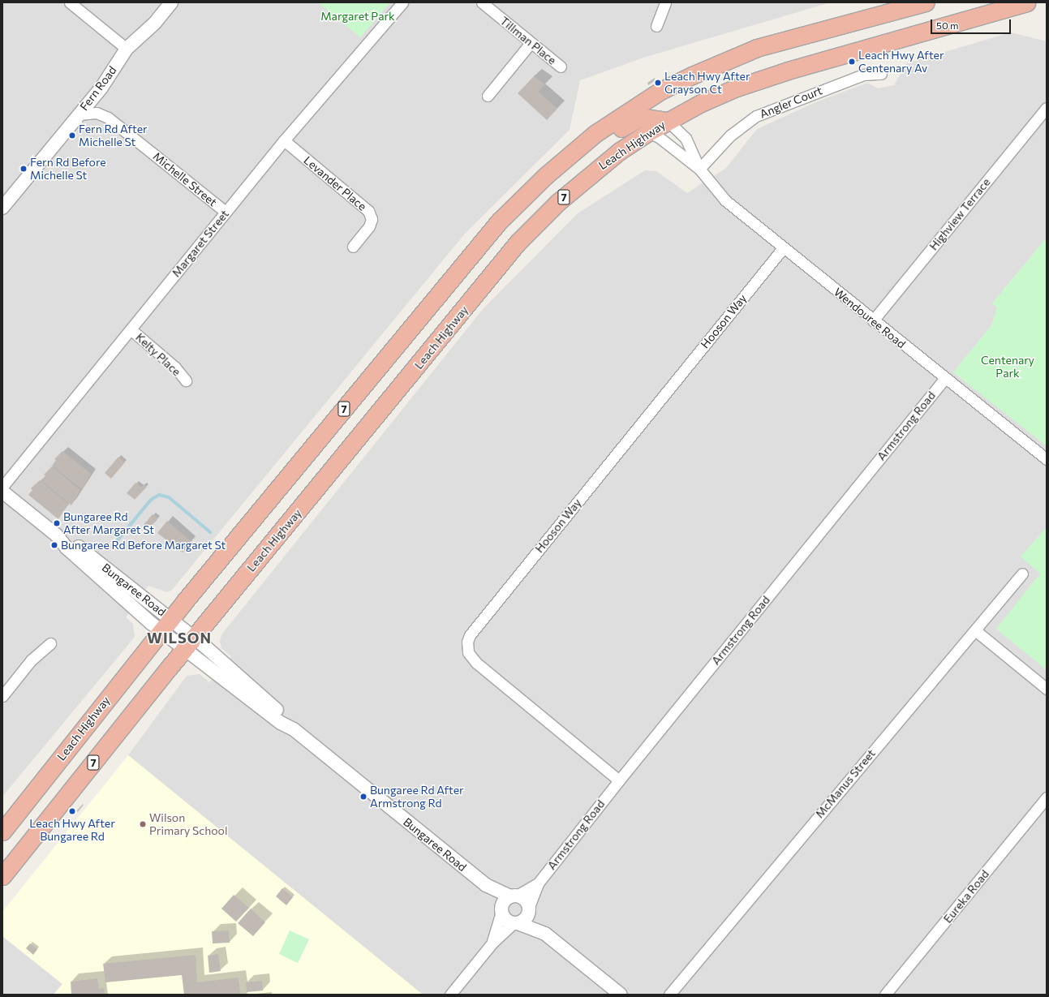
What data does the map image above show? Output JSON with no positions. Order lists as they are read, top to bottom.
{
  "streets": {
    "highway": ["Leach Highway", "7"],
    "street": [
      "Tillman Place",
      "Fern Road",
      "Angler Court",
      "Michelle Street",
      "Levander Place",
      "Highview Terrace",
      "Margaret Street",
      "Wendouree Road",
      "Hooson Way",
      "Kelty Place",
      "Armstrong Road",
      "Bungaree Road",
      "McManus Street",
      "Eureka Road"
    ]
  },
  "crossings": [
    ["Fern Road", "Michelle Street"],
    ["Angler Court", "Wendouree Road"],
    ["Leach Highway", "Wendouree Road"],
    ["Leach Highway", "Bungaree Road"],
    ["Michelle Street", "Margaret Street"],
    ["Levander Place", "Margaret Street"],
    ["Highview Terrace", "Wendouree Road"],
    ["Margaret Street", "Kelty Place"],
    ["Wendouree Road", "Hooson Way"],
    ["Wendouree Road", "Armstrong Road"],
    ["Hooson Way", "Armstrong Road"],
    ["Armstrong Road", "Bungaree Road"]
  ],
  "districts": ["WILSON"],
  "parks": ["Margaret Park", "Centenary Park"],
  "places": [
    "Leach Hwy After Centenary Av",
    "Leach Hwy After Grayson Ct",
    "Fern Rd After Michelle St",
    "Fern Rd Before Michelle St",
    "Bungaree Rd After Margaret St",
    "Bungaree Rd Before Margaret St",
    "Bungaree Rd After Armstrong Rd",
    "Leach Hwy After Bungaree Rd",
    "Wilson Primary School"
  ],
  "scale_bar": "50 m"
}
